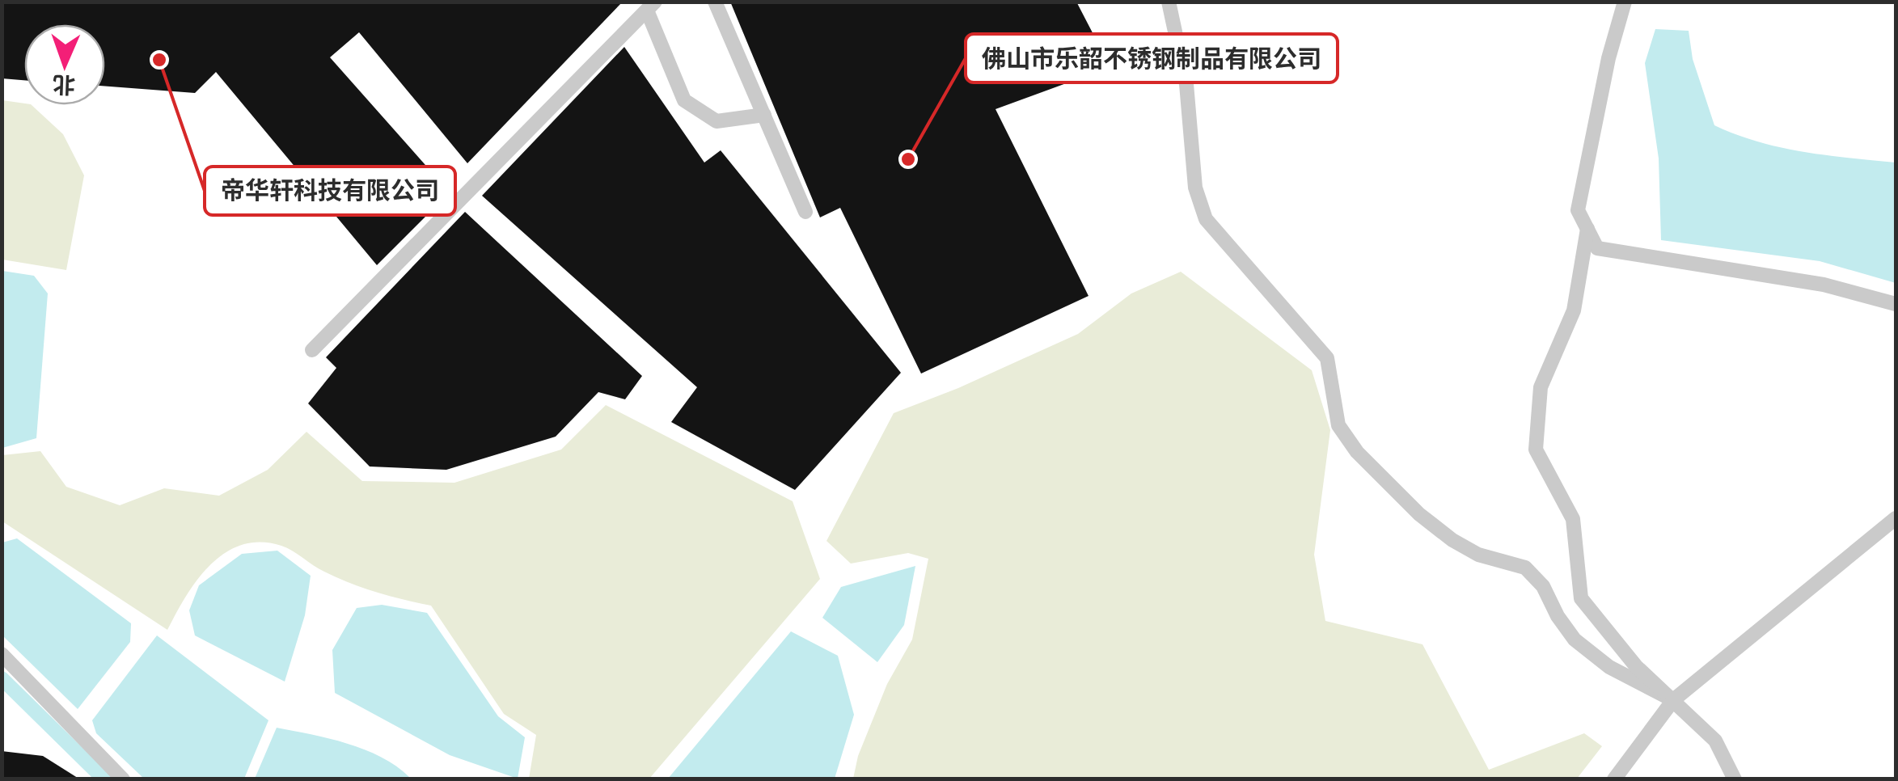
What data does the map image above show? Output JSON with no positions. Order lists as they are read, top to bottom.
{
  "places": ["帝华轩科技有限公司", "佛山市乐韶不锈钢制品有限公司"],
  "north": "bottom"
}
